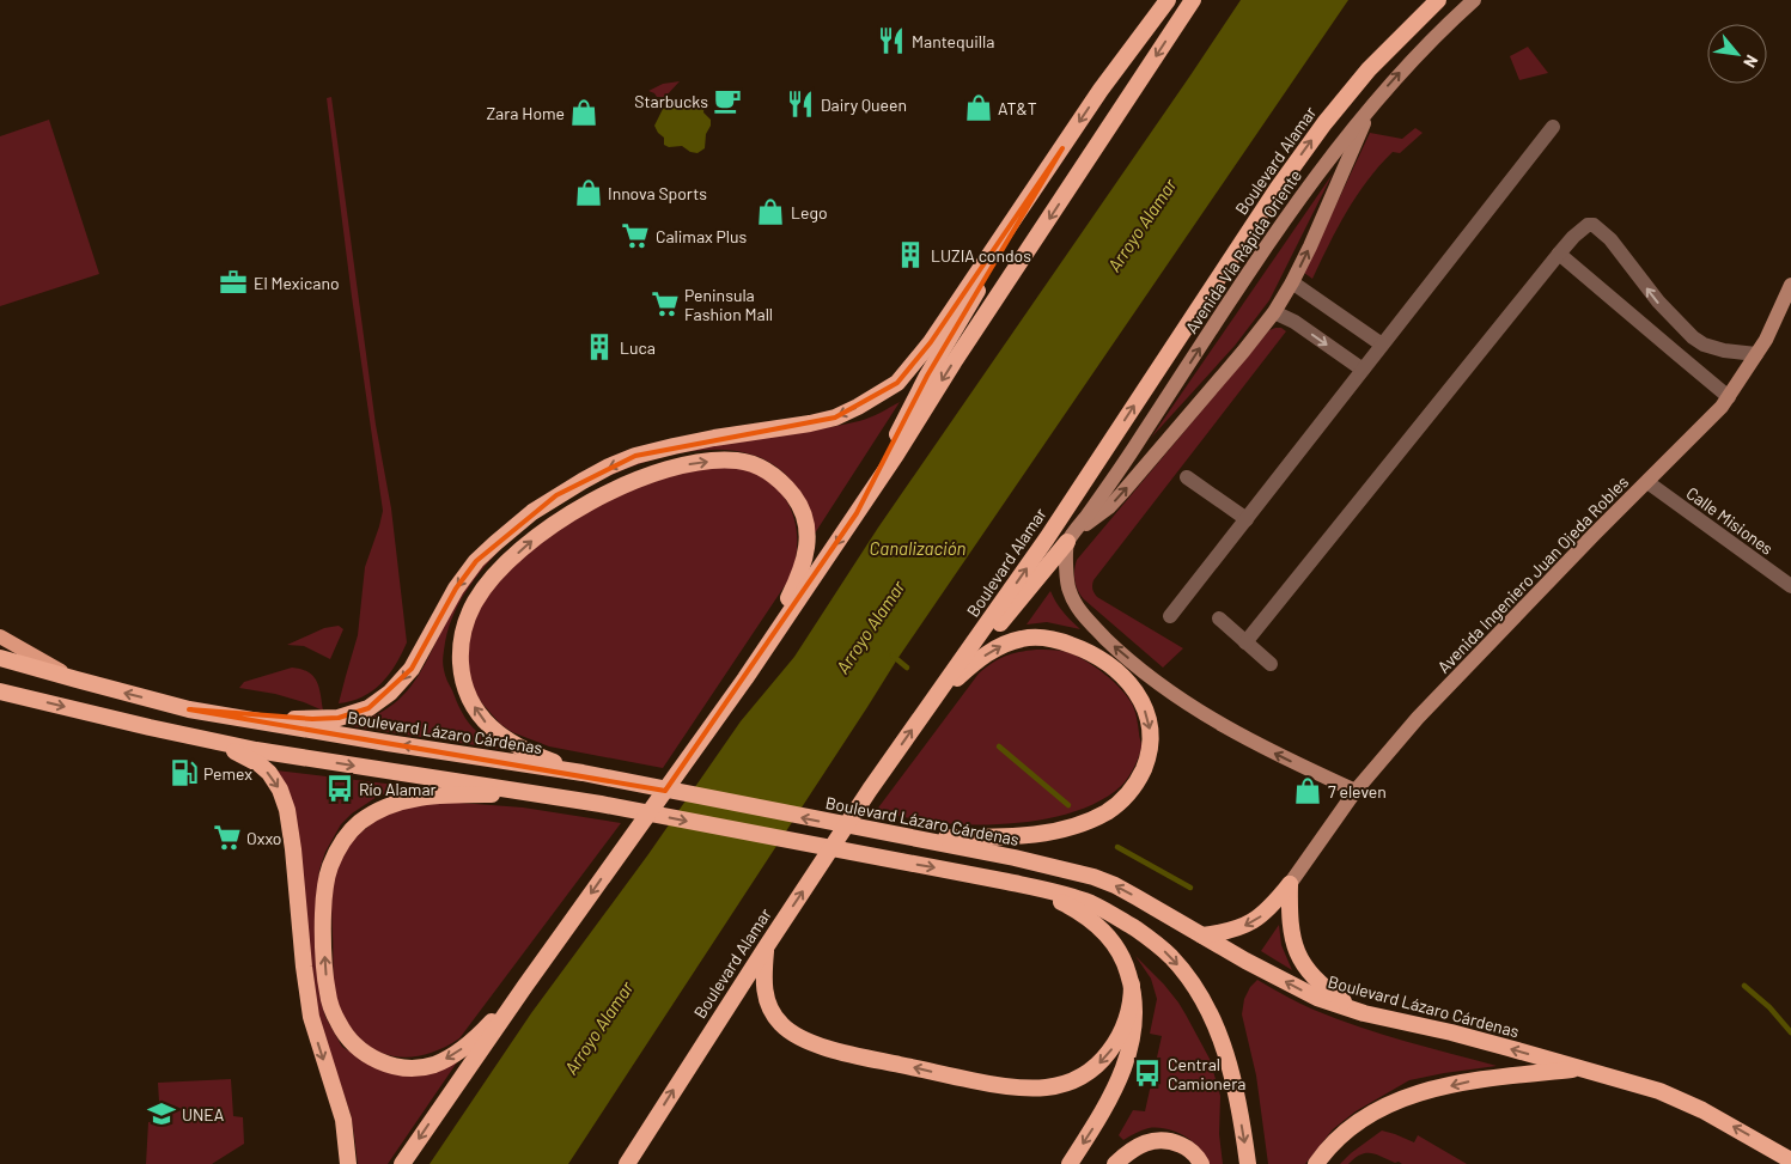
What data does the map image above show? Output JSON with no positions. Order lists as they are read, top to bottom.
{
  "streets": {
    "highway": ["Boulevard Alamar", "Boulevard Lázaro Cárdenas"],
    "main road": ["Avenida Vía Rápida Oriente", "Avenida Ingeniero Juan Ojeda Robles"],
    "street": ["Calle Misiones"]
  },
  "crossings": [
    ["Calle Misiones", "Avenida Ingeniero Juan Ojeda Robles"]
  ],
  "one_way": ["Boulevard Alamar"],
  "water": ["Arroyo Alamar", "Canalización"],
  "places": {
    "restaurant": ["Mantequilla", "Dairy Queen"],
    "cafe": ["Starbucks"],
    "shop": [
      "AT&T",
      "Zara Home",
      "Innova Sports",
      "Lego",
      "7 eleven"
    ],
    "supermarket": ["Calimax Plus", "Peninsula Fashion Mall", "Oxxo"],
    "building": ["LUZIA condos", "Luca"],
    "office": ["El Mexicano"],
    "fuel station": ["Pemex"],
    "bus stop": ["Río Alamar", "Central Camionera"],
    "school or university": ["UNEA"]
  },
  "north": "bottom right"
}
